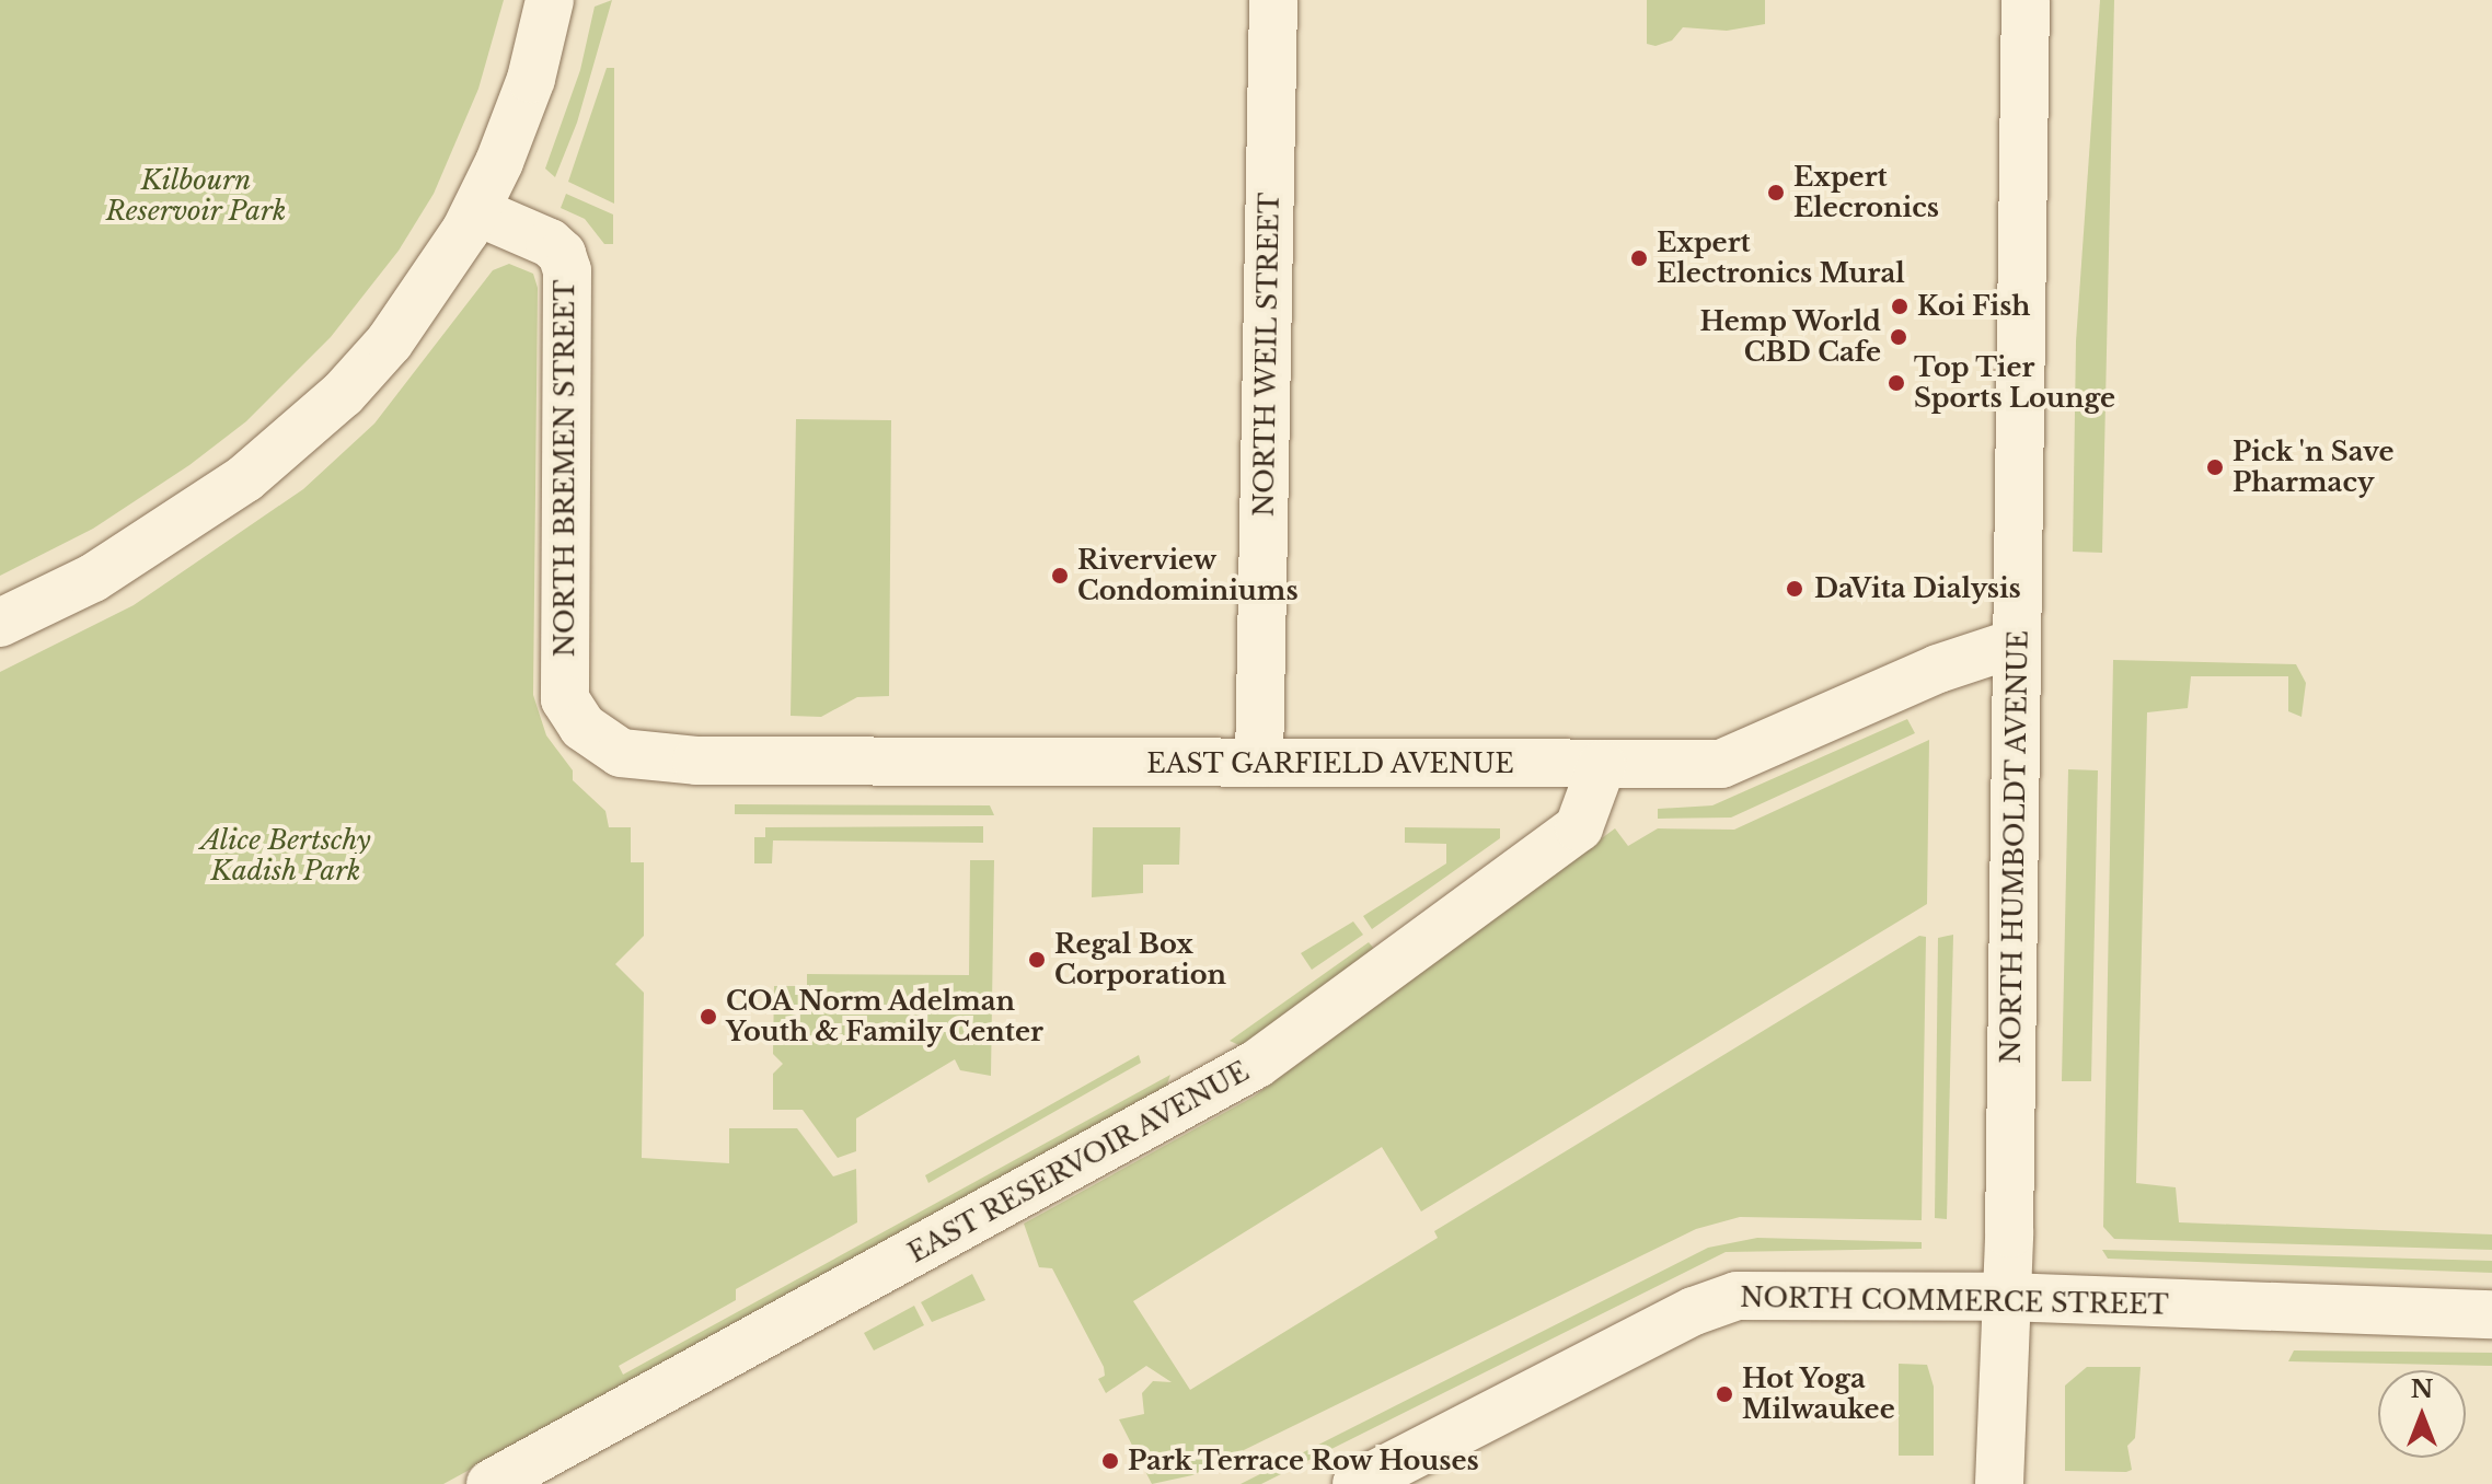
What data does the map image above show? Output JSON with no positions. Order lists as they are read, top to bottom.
{
  "streets": {
    "street": [
      "NORTH WEIL STREET",
      "NORTH BREMEN STREET",
      "EAST GARFIELD AVENUE",
      "NORTH HUMBOLDT AVENUE",
      "EAST RESERVOIR AVENUE",
      "NORTH COMMERCE STREET"
    ]
  },
  "crossings": [
    ["NORTH WEIL STREET", "EAST GARFIELD AVENUE"],
    ["NORTH BREMEN STREET", "EAST GARFIELD AVENUE"],
    ["EAST GARFIELD AVENUE", "NORTH HUMBOLDT AVENUE"],
    ["EAST GARFIELD AVENUE", "EAST RESERVOIR AVENUE"],
    ["NORTH HUMBOLDT AVENUE", "NORTH COMMERCE STREET"]
  ],
  "parks": ["Kilbourn Reservoir Park", "Alice Bertschy Kadish Park"],
  "places": [
    "Expert Elecronics",
    "Expert Electronics Mural",
    "Koi Fish",
    "Hemp World CBD Cafe",
    "Top Tier Sports Lounge",
    "Pick 'n Save Pharmacy",
    "Riverview Condominiums",
    "DaVita Dialysis",
    "Regal Box Corporation",
    "COA Norm Adelman Youth & Family Center",
    "Hot Yoga Milwaukee",
    "Park Terrace Row Houses"
  ],
  "north": "top"
}
